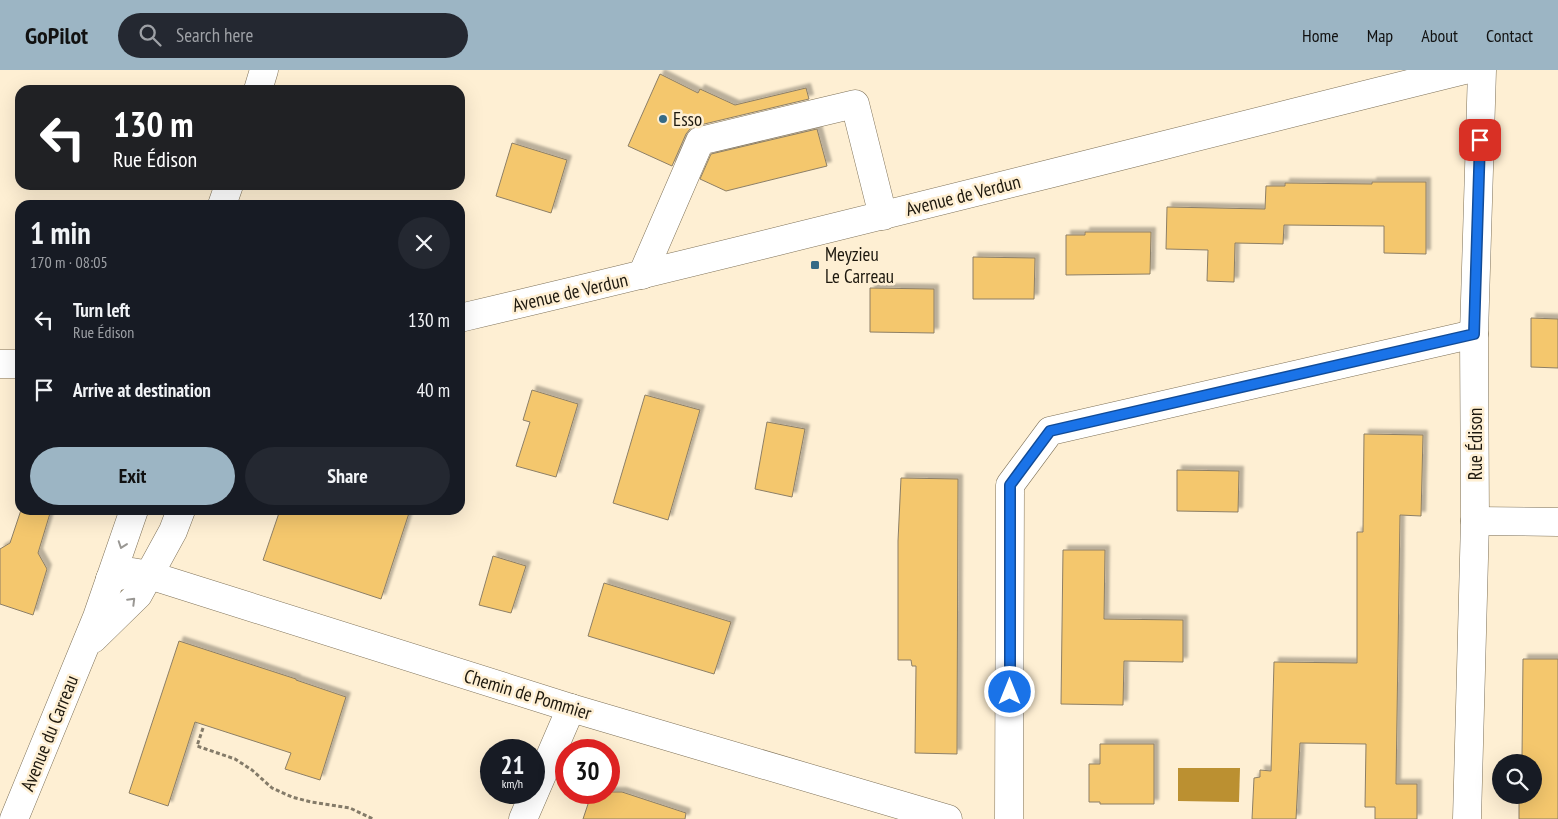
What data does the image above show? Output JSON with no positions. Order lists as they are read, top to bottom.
{
  "streets": {
    "street": [
      "Avenue de Verdun",
      "Rue Édison",
      "Chemin de Pommier",
      "Avenue du Carreau"
    ]
  },
  "crossings": [
    ["Chemin de Pommier", "Avenue du Carreau"]
  ],
  "places": {
    "other": ["Esso"],
    "transit": ["Meyzieu Le Carreau"]
  },
  "page": {
    "header": "GoPilot",
    "search": "Search here",
    "nav": [
      "Home",
      "Map",
      "About",
      "Contact"
    ],
    "turn": ["130 m", "Rue Édison"],
    "heading": ["1 min", "170 m · 08:05"],
    "list": [
      {
        "name": "Turn left",
        "note": "Rue Édison",
        "value": "130 m"
      },
      {
        "name": "Arrive at destination",
        "value": "40 m"
      }
    ],
    "buttons": ["Exit", "Share"],
    "speed": "21 km/h",
    "limit": "30"
  }
}
